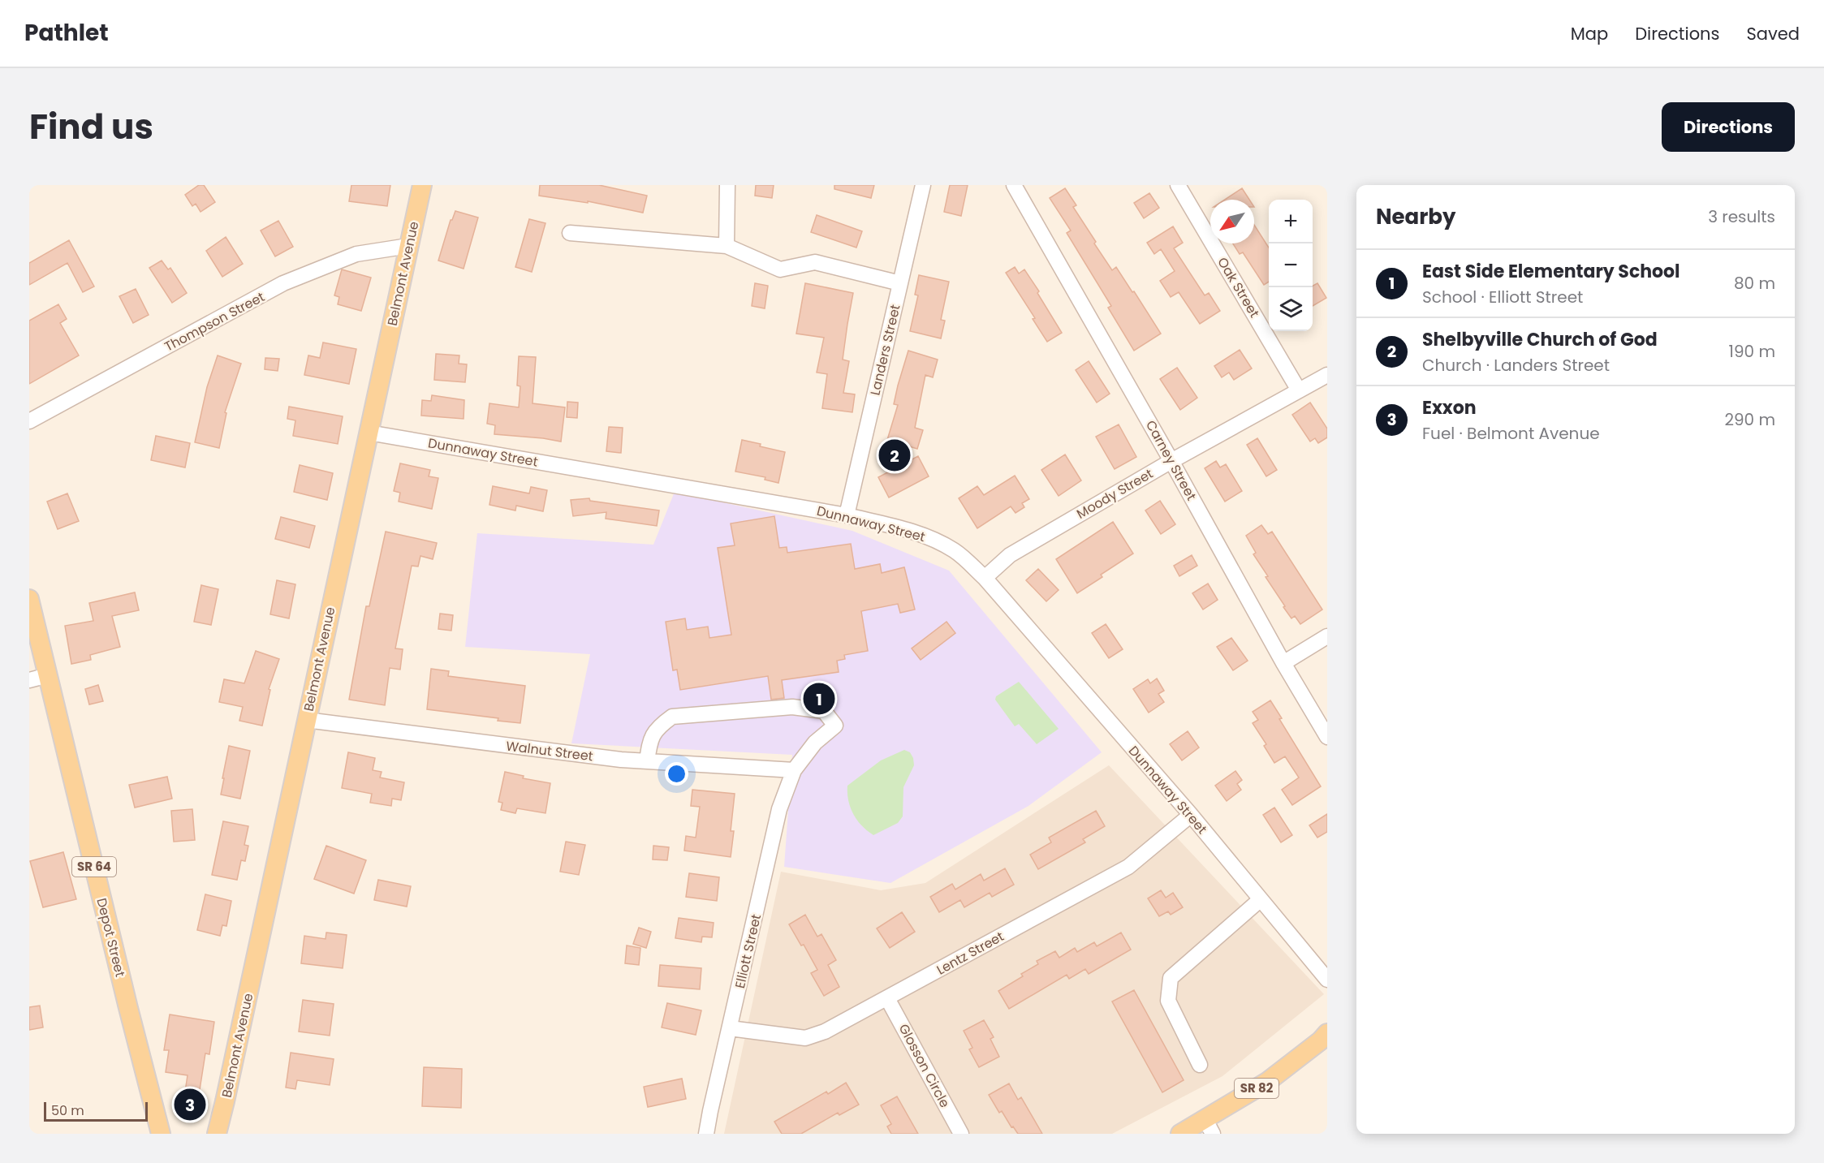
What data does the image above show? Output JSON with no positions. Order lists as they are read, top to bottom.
{
  "streets": {
    "main road": [
      "Belmont Avenue",
      "SR 64",
      "Depot Street",
      "SR 82"
    ],
    "street": [
      "Oak Street",
      "Thompson Street",
      "Landers Street",
      "Dunnaway Street",
      "Carney Street",
      "Moody Street",
      "Walnut Street",
      "Elliott Street",
      "Lentz Street",
      "Glosson Circle"
    ]
  },
  "crossings": [
    ["Belmont Avenue", "Thompson Street"],
    ["Belmont Avenue", "Dunnaway Street"],
    ["Belmont Avenue", "Walnut Street"],
    ["Oak Street", "Moody Street"],
    ["Landers Street", "Dunnaway Street"],
    ["Dunnaway Street", "Moody Street"],
    ["Dunnaway Street", "Lentz Street"],
    ["Carney Street", "Moody Street"],
    ["Walnut Street", "Elliott Street"],
    ["Elliott Street", "Lentz Street"],
    ["Lentz Street", "Glosson Circle"]
  ],
  "scale_bar": "50 m",
  "north": "bottom left",
  "page": {
    "header": "Pathlet",
    "nav": ["Map", "Directions", "Saved"],
    "title": "Find us",
    "buttons": "Directions",
    "heading": ["Nearby", "3 results"],
    "map_buttons": ["+", "−"],
    "list": [
      {
        "mark": "1",
        "name": "East Side Elementary School",
        "note": "School · Elliott Street",
        "value": "80 m"
      },
      {
        "mark": "2",
        "name": "Shelbyville Church of God",
        "note": "Church · Landers Street",
        "value": "190 m"
      },
      {
        "mark": "3",
        "name": "Exxon",
        "note": "Fuel · Belmont Avenue",
        "value": "290 m"
      }
    ],
    "pins": ["2", "1", "3"],
    "scale": "50 m"
  }
}
